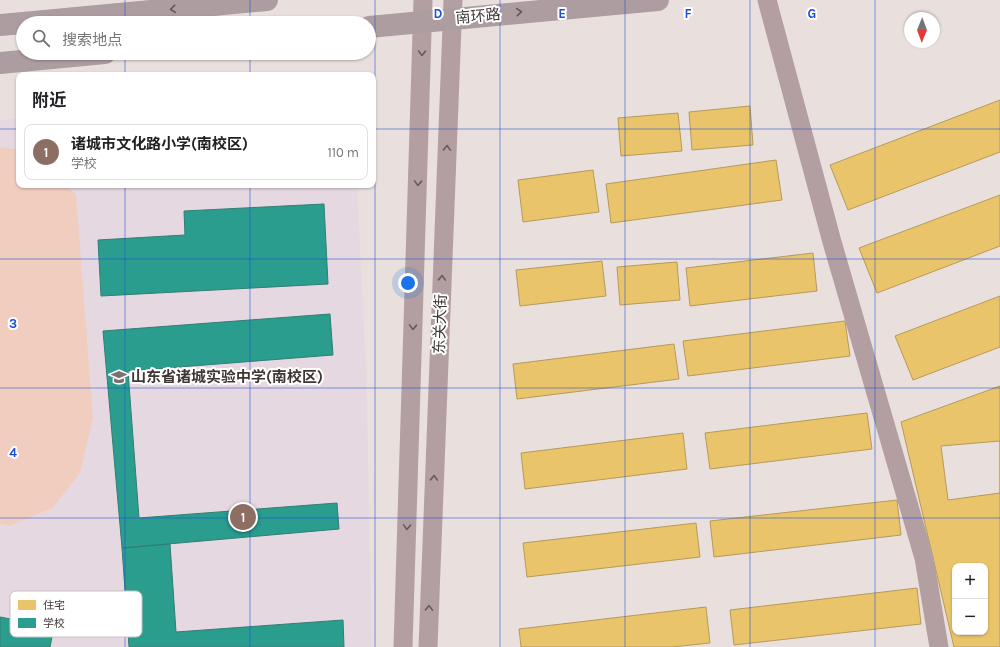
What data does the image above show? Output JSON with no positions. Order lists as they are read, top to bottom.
{
  "streets": {
    "highway": ["南环路"],
    "main road": ["东关大街"]
  },
  "crossings": [
    ["南环路", "东关大街"]
  ],
  "one_way": ["南环路"],
  "places": {
    "school or university": ["山东省诸城实验中学(南校区)"]
  },
  "legend": ["住宅", "学校"],
  "north": "bottom",
  "page": {
    "search": "搜索地点",
    "heading": "附近",
    "list": [
      {
        "mark": "1",
        "name": "诸城市文化路小学(南校区)",
        "note": "学校",
        "value": "110 m"
      }
    ],
    "pins": "1",
    "map_buttons": ["+", "−"]
  },
  "grid": {
    "columns": [
      "D",
      "E",
      "F",
      "G"
    ],
    "rows": ["3", "4"]
  }
}
